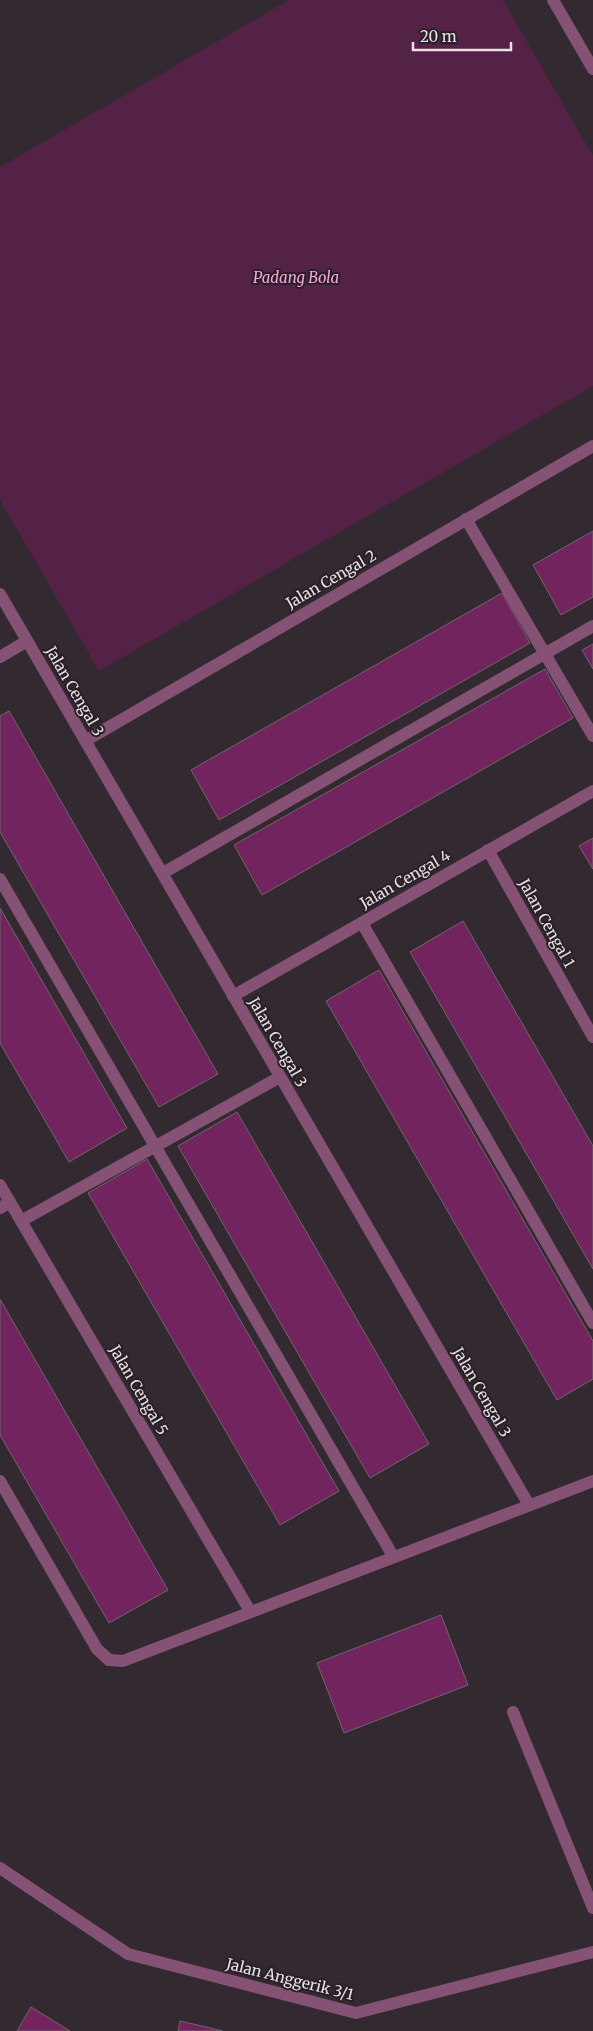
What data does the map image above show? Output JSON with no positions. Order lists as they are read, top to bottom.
{
  "streets": {
    "street": [
      "Jalan Cengal 2",
      "Jalan Cengal 3",
      "Jalan Cengal 4",
      "Jalan Cengal 1",
      "Jalan Cengal 5",
      "Jalan Anggerik 3/1"
    ]
  },
  "crossings": [
    ["Jalan Cengal 2", "Jalan Cengal 3"],
    ["Jalan Cengal 3", "Jalan Cengal 4"],
    ["Jalan Cengal 4", "Jalan Cengal 1"]
  ],
  "parks": ["Padang Bola"],
  "scale_bar": "20 m"
}
